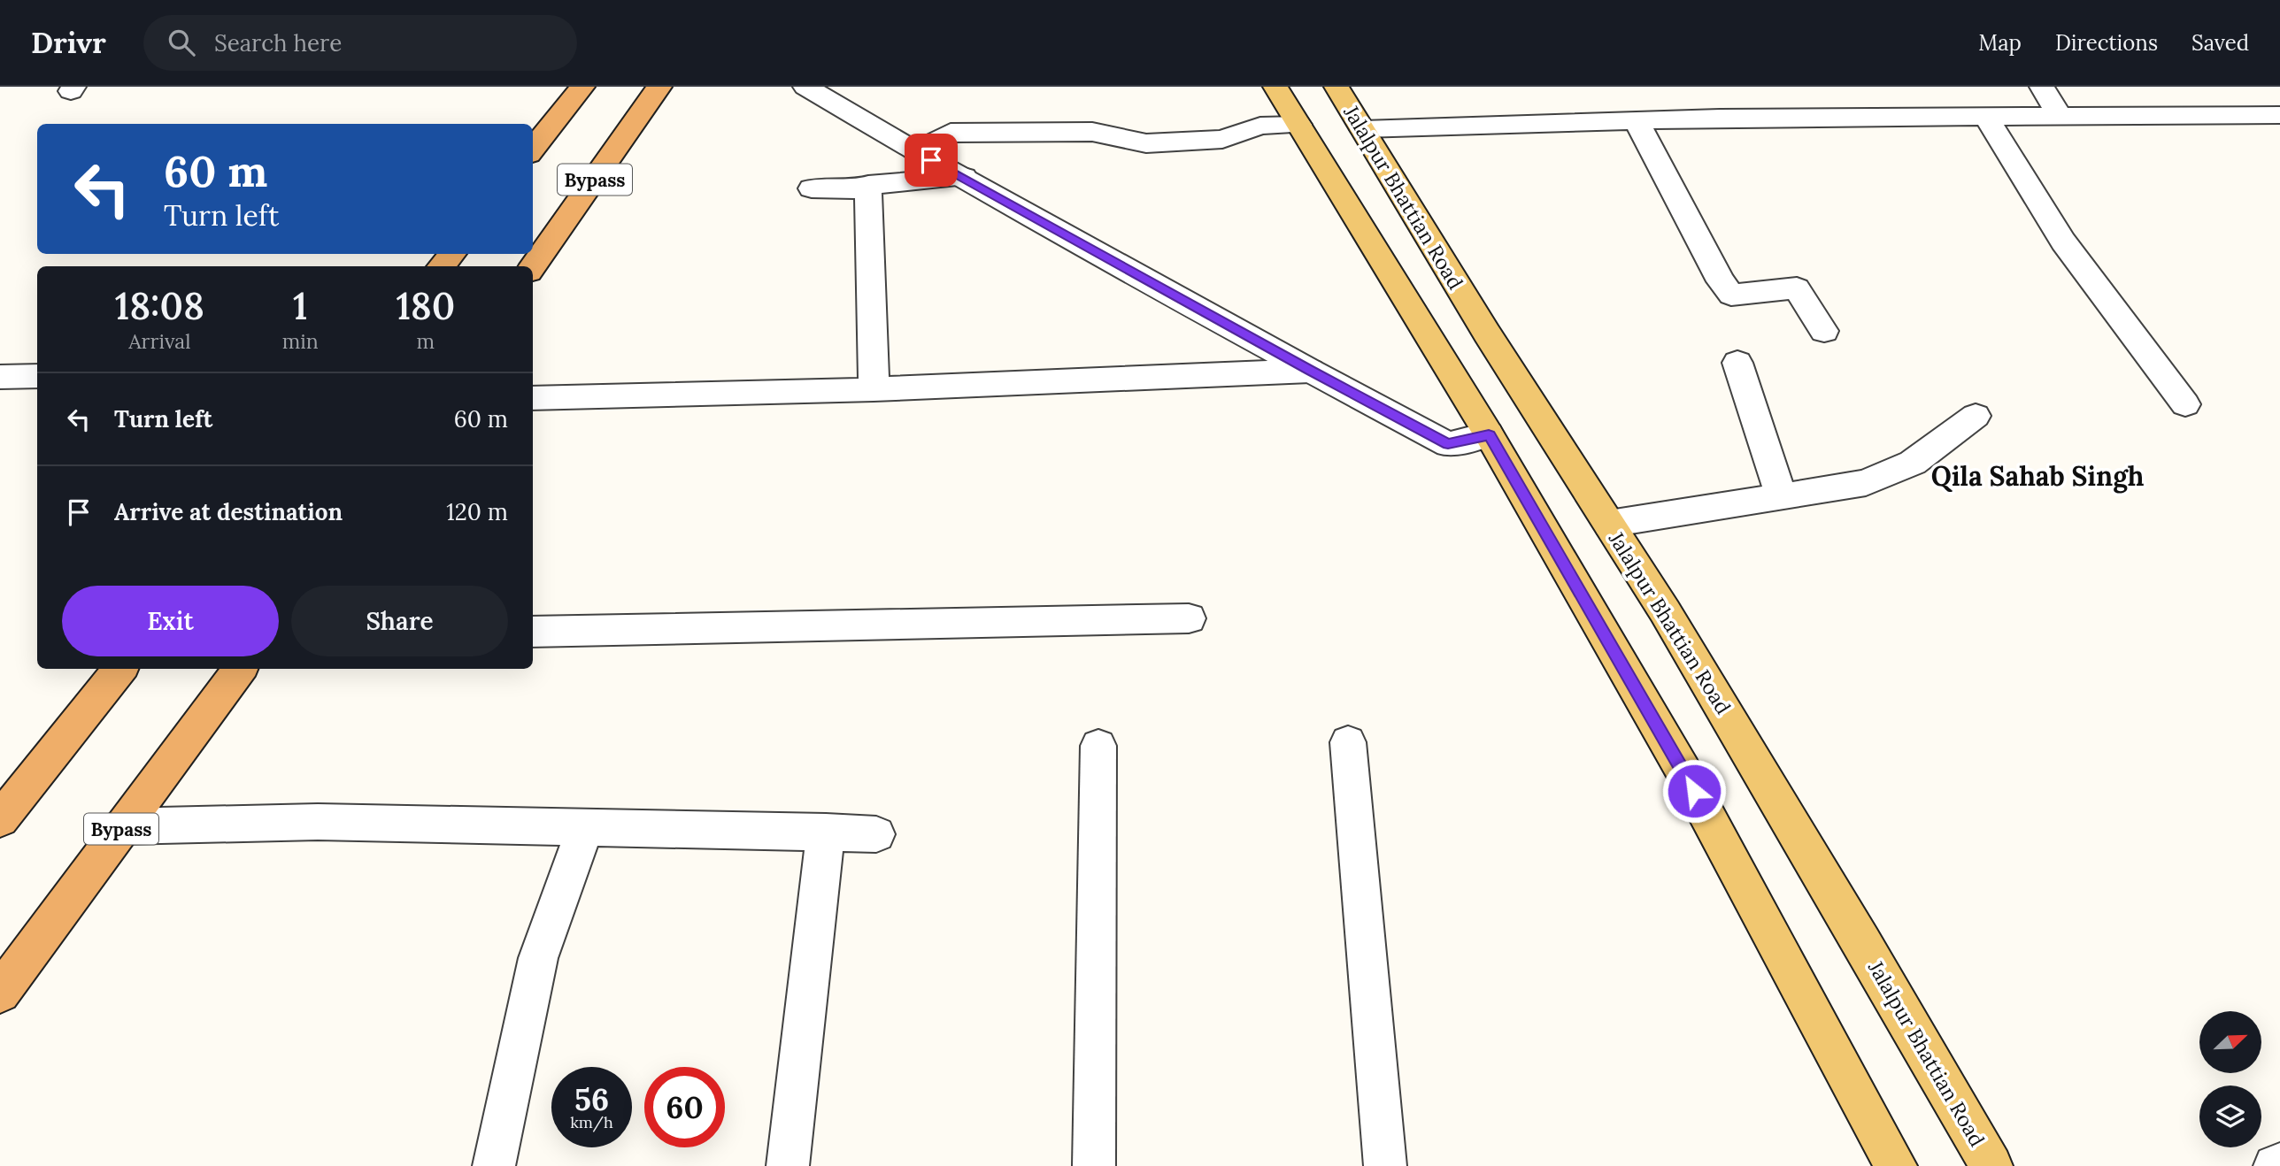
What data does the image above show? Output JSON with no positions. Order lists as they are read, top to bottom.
{
  "streets": {
    "highway": ["Bypass"],
    "main road": ["Jalalpur Bhattian Road"]
  },
  "districts": ["Qila Sahab Singh"],
  "north": "top right",
  "page": {
    "header": "Drivr",
    "search": "Search here",
    "nav": ["Map", "Directions", "Saved"],
    "turn": ["60 m", "Turn left"],
    "eta": [
      "18:08",
      "Arrival",
      "1",
      "min",
      "180",
      "m"
    ],
    "list": [
      {
        "name": "Turn left",
        "value": "60 m"
      },
      {
        "name": "Arrive at destination",
        "value": "120 m"
      }
    ],
    "buttons": ["Exit", "Share"],
    "speed": "56 km/h",
    "limit": "60"
  }
}
